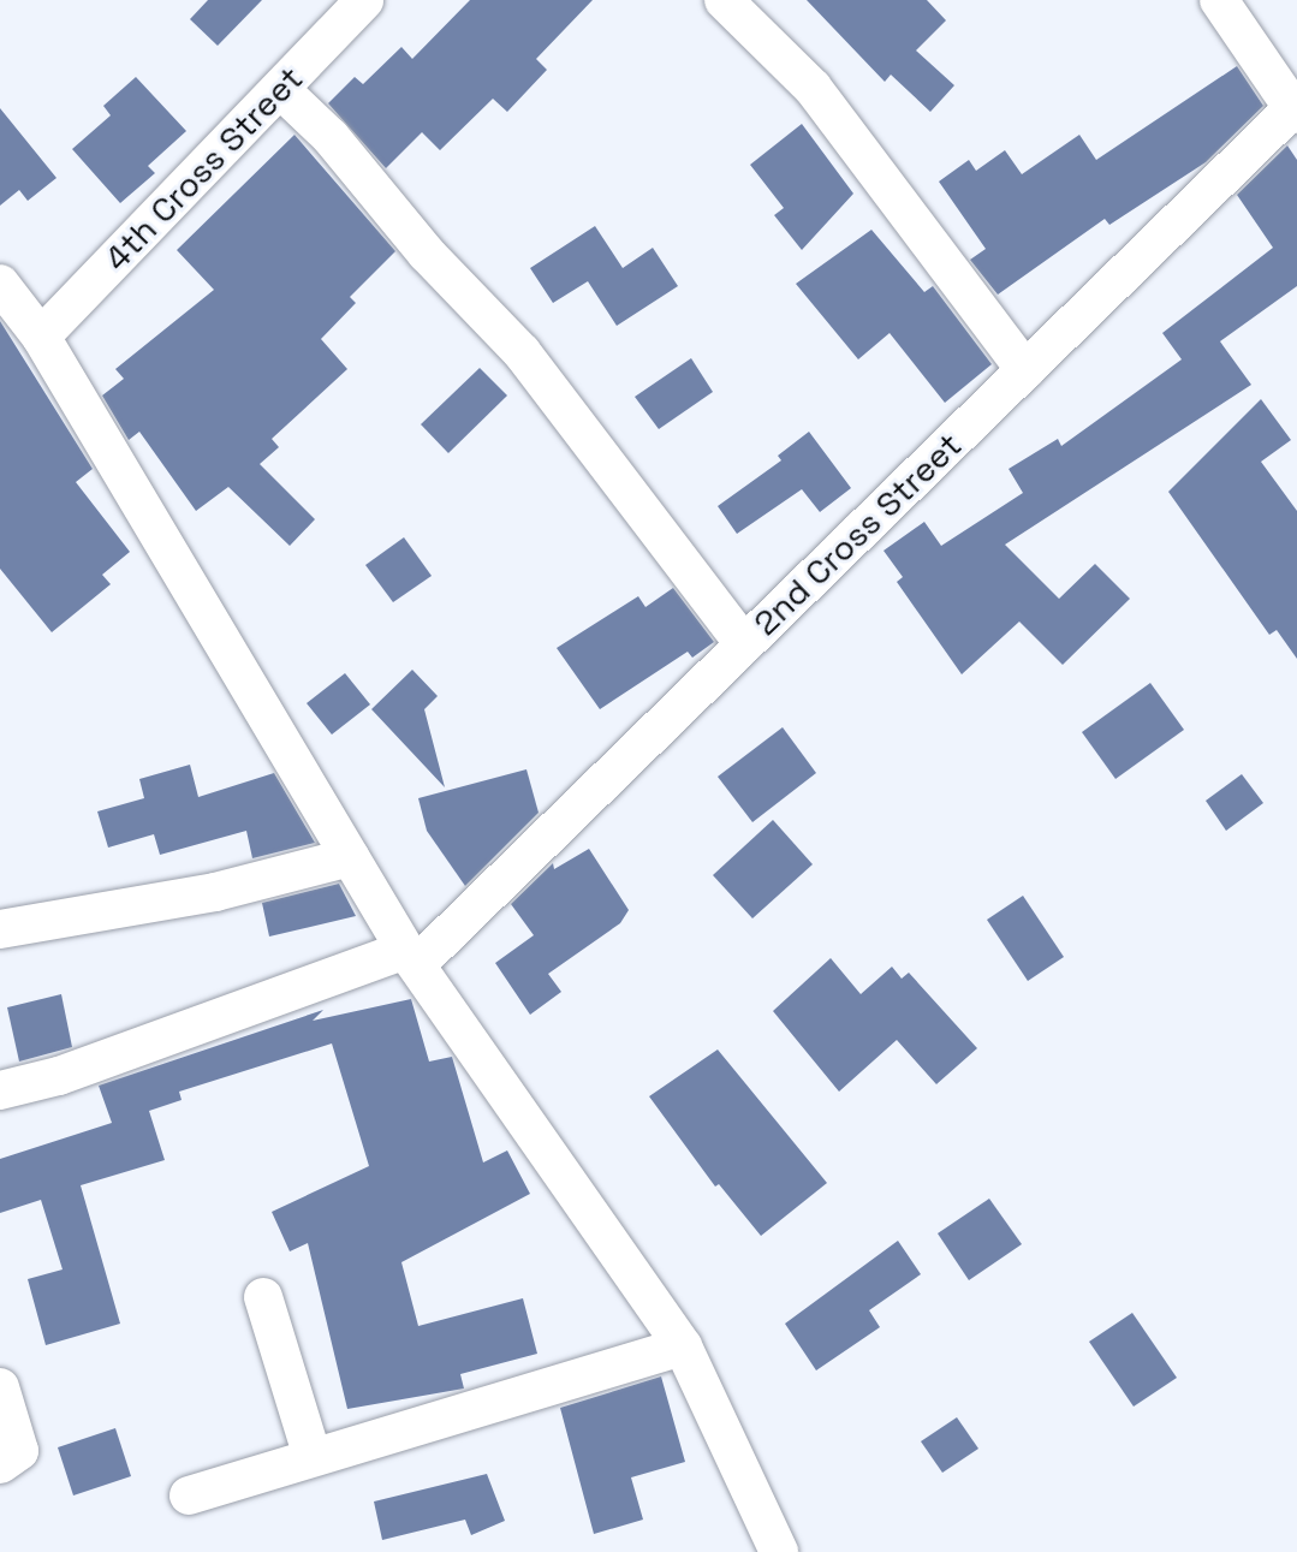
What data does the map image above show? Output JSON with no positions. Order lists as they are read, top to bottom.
{
  "streets": {
    "street": ["4th Cross Street", "2nd Cross Street"]
  }
}
